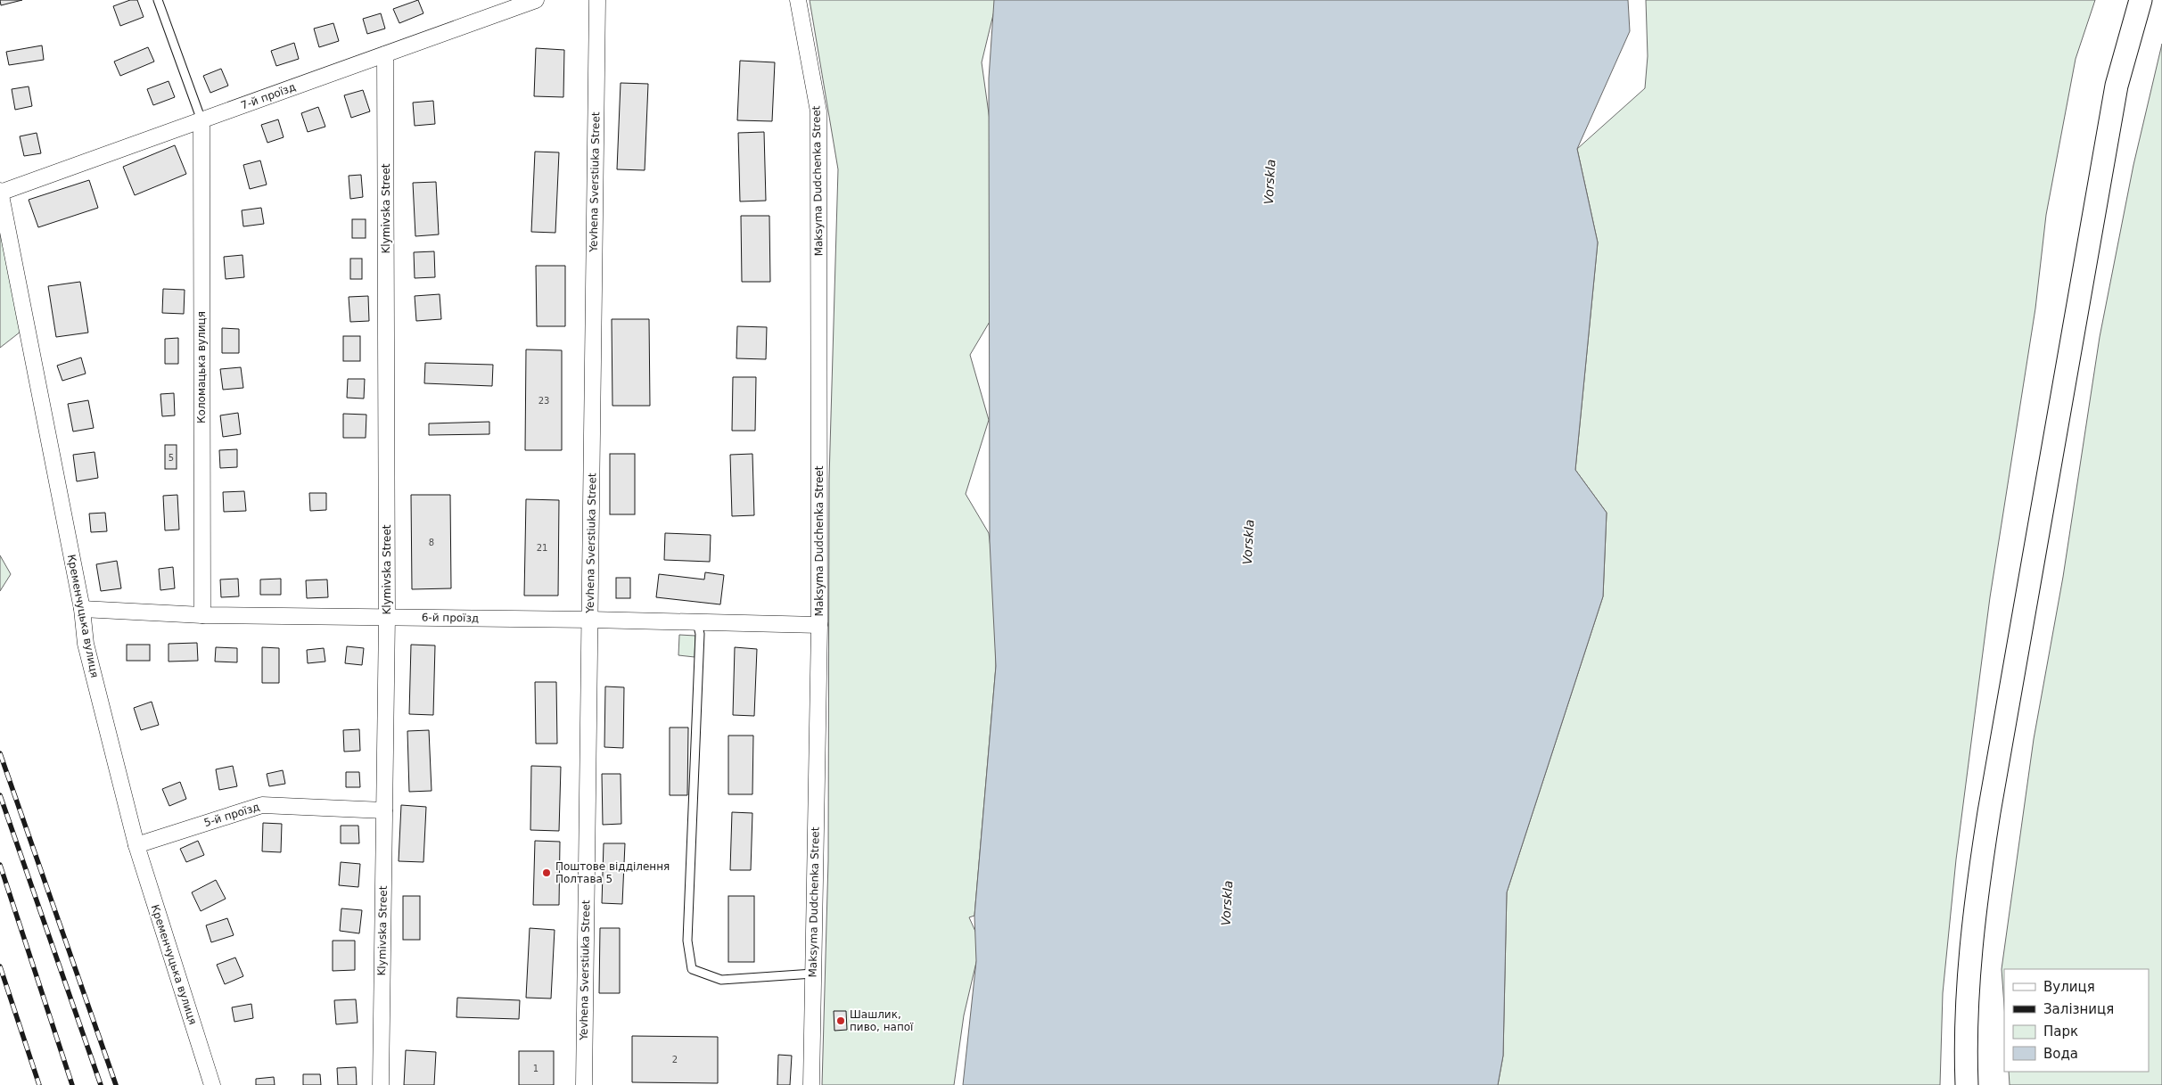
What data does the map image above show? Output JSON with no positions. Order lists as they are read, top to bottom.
{
  "streets": {
    "street": [
      "7-й проїзд",
      "Maksyma Dudchenka Street",
      "Yevhena Sverstiuka Street",
      "Klymivska Street",
      "Коломацька вулиця",
      "Кременчуцька вулиця",
      "6-й проїзд",
      "5-й проїзд"
    ]
  },
  "crossings": [
    ["7-й проїзд", "Klymivska Street"],
    ["7-й проїзд", "Коломацька вулиця"],
    ["7-й проїзд", "Кременчуцька вулиця"],
    ["Maksyma Dudchenka Street", "6-й проїзд"],
    ["Yevhena Sverstiuka Street", "6-й проїзд"],
    ["Klymivska Street", "6-й проїзд"],
    ["Klymivska Street", "5-й проїзд"],
    ["Коломацька вулиця", "6-й проїзд"],
    ["Кременчуцька вулиця", "6-й проїзд"],
    ["Кременчуцька вулиця", "5-й проїзд"]
  ],
  "water": ["Vorskla"],
  "places": ["Поштове відділення Полтава 5", "Шашлик, пиво, напої"],
  "house_numbers": [
    "23",
    "5",
    "8",
    "21",
    "2",
    "1"
  ],
  "legend": [
    "Вулиця",
    "Залізниця",
    "Парк",
    "Вода"
  ]
}
